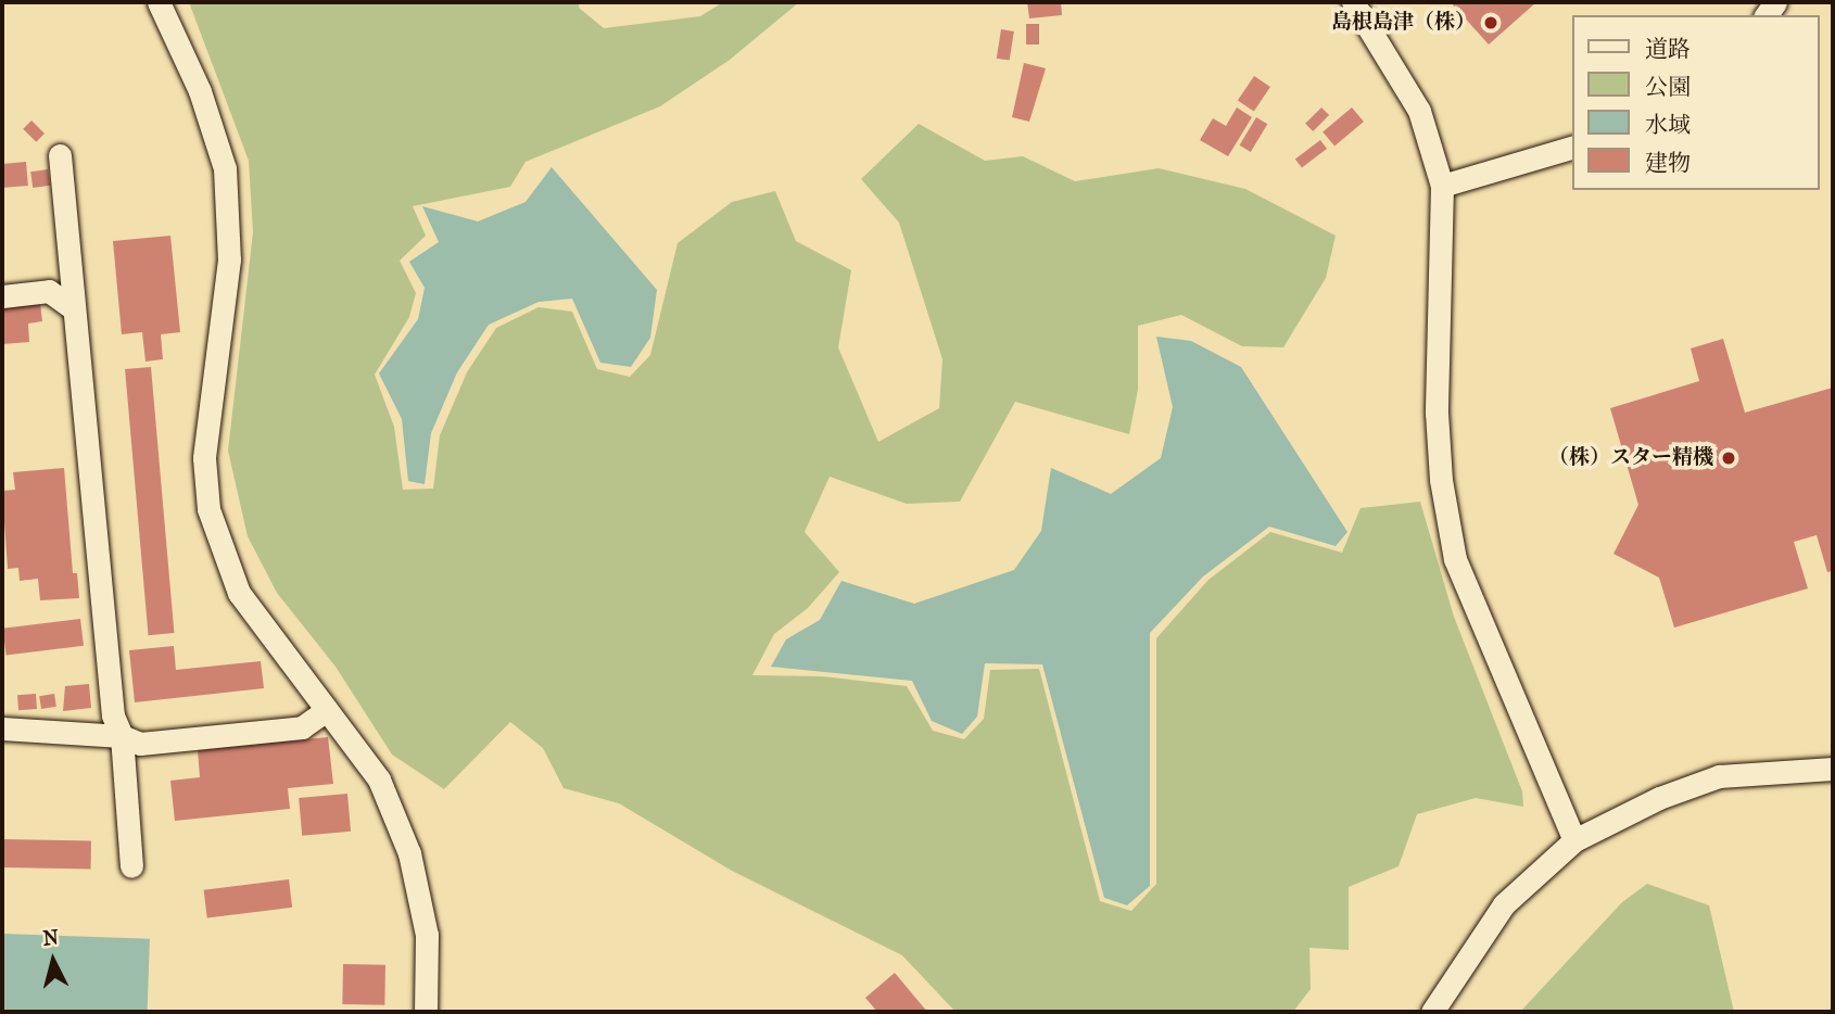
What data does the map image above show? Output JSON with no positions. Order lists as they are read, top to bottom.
{
  "places": ["島根島津（株）", "（株）スター精機"],
  "legend": [
    "道路",
    "公園",
    "水域",
    "建物"
  ],
  "north": "top"
}
